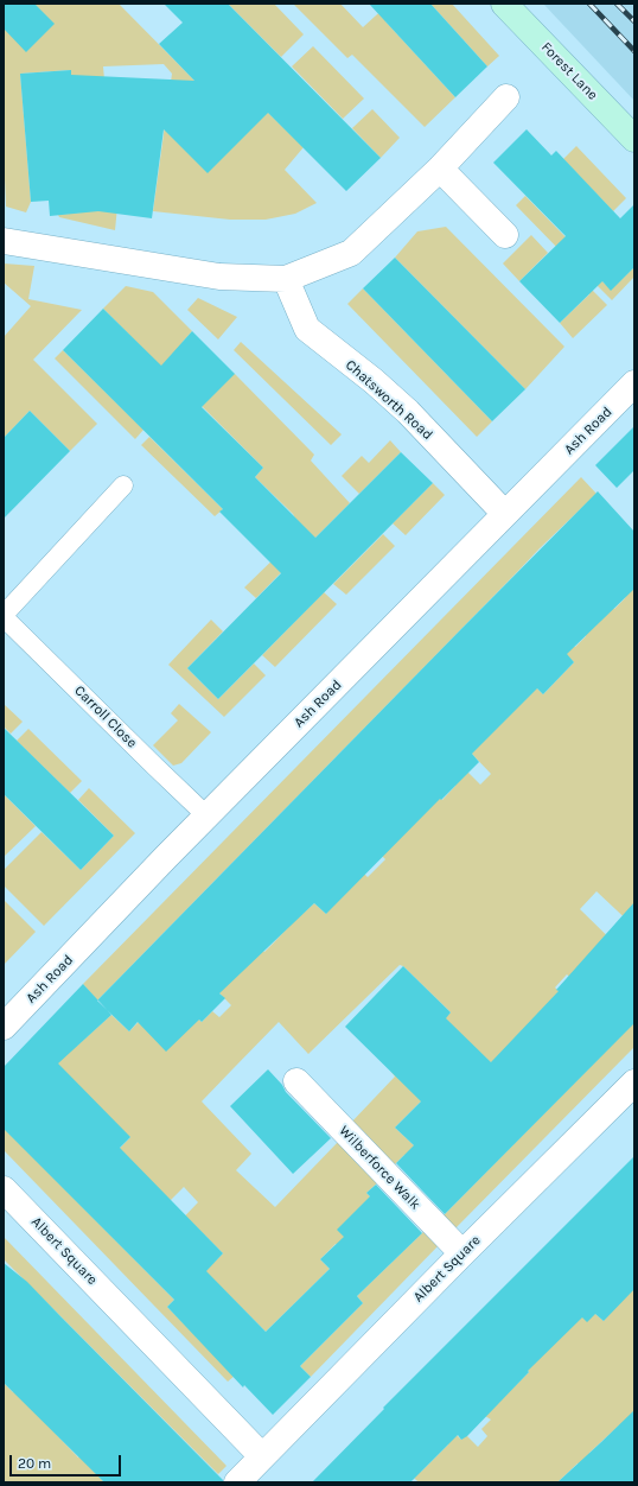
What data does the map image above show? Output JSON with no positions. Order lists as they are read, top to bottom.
{
  "streets": {
    "street": [
      "Forest Lane",
      "Chatsworth Road",
      "Ash Road",
      "Wilberforce Walk",
      "Albert Square"
    ],
    "lane": ["Carroll Close"]
  },
  "crossings": [
    ["Chatsworth Road", "Ash Road"],
    ["Ash Road", "Carroll Close"],
    ["Wilberforce Walk", "Albert Square"]
  ],
  "scale_bar": "20 m"
}
